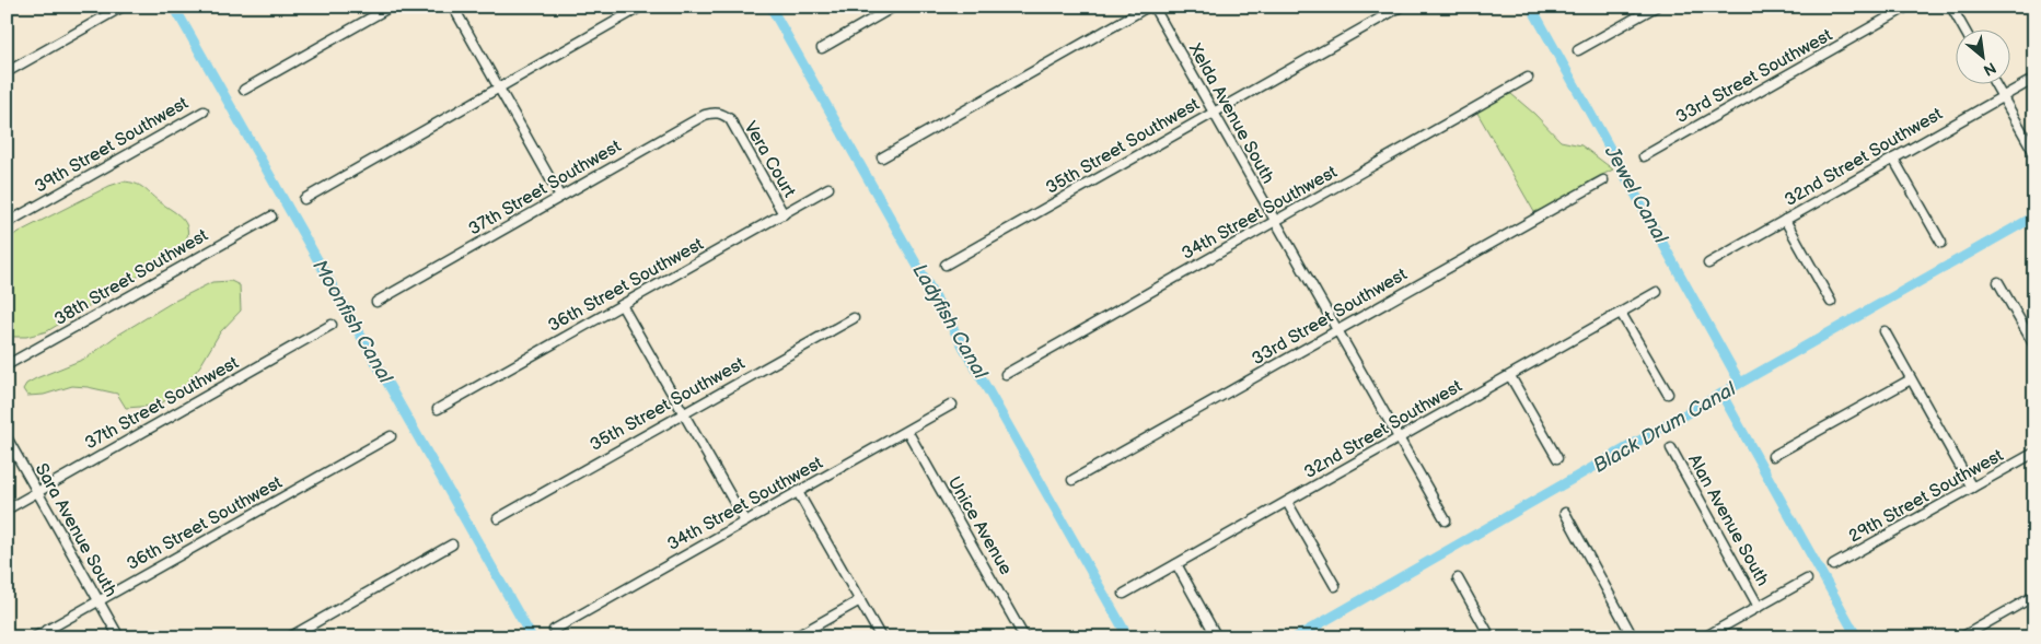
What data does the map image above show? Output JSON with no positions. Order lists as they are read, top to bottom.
{
  "streets": {
    "street": [
      "33rd Street Southwest",
      "Xelda Avenue South",
      "39th Street Southwest",
      "35th Street Southwest",
      "32nd Street Southwest",
      "Vera Court",
      "37th Street Southwest",
      "34th Street Southwest",
      "38th Street Southwest",
      "36th Street Southwest",
      "29th Street Southwest",
      "Alan Avenue South",
      "Unice Avenue",
      "Sara Avenue South"
    ]
  },
  "crossings": [
    ["33rd Street Southwest", "Xelda Avenue South"],
    ["Xelda Avenue South", "35th Street Southwest"],
    ["Xelda Avenue South", "32nd Street Southwest"],
    ["Xelda Avenue South", "34th Street Southwest"],
    ["Vera Court", "37th Street Southwest"],
    ["Vera Court", "36th Street Southwest"],
    ["37th Street Southwest", "Sara Avenue South"],
    ["34th Street Southwest", "Unice Avenue"],
    ["36th Street Southwest", "Sara Avenue South"]
  ],
  "water": [
    "Jewel Canal",
    "Moonfish Canal",
    "Ladyfish Canal",
    "Black Drum Canal"
  ],
  "north": "bottom right"
}
